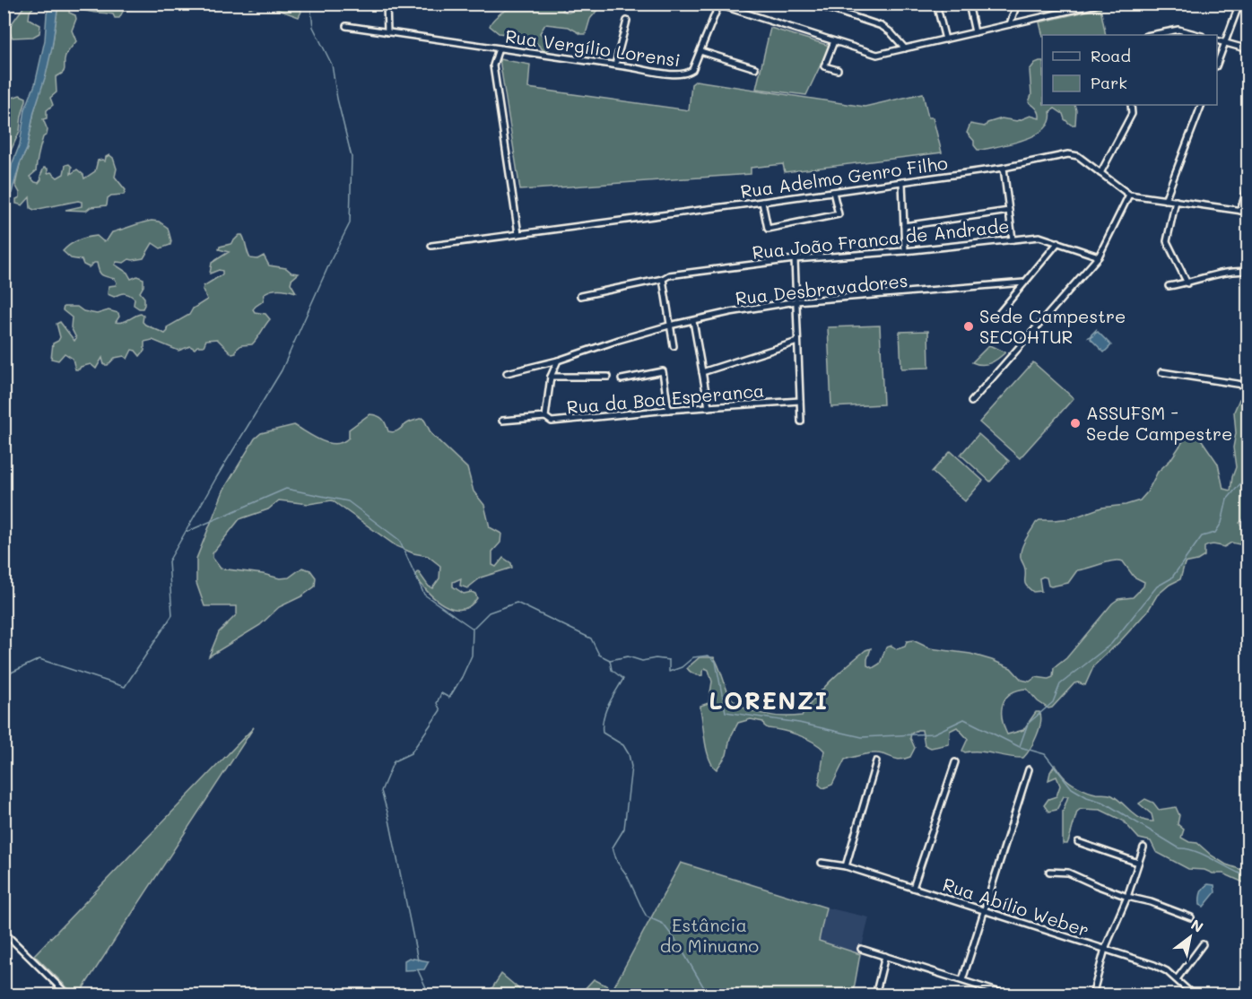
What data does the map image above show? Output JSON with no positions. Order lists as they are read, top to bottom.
{
  "streets": {
    "street": [
      "Rua Vergílio Lorensi",
      "Rua Adelmo Genro Filho",
      "Rua João Franca de Andrade",
      "Rua Desbravadores",
      "Rua da Boa Esperanca",
      "Rua Abílio Weber"
    ]
  },
  "districts": ["LORENZI"],
  "parks": ["Estância do Minuano"],
  "places": ["Sede Campestre SECOHTUR", "ASSUFSM - Sede Campestre"],
  "legend": ["Road", "Park"],
  "north": "top right"
}
